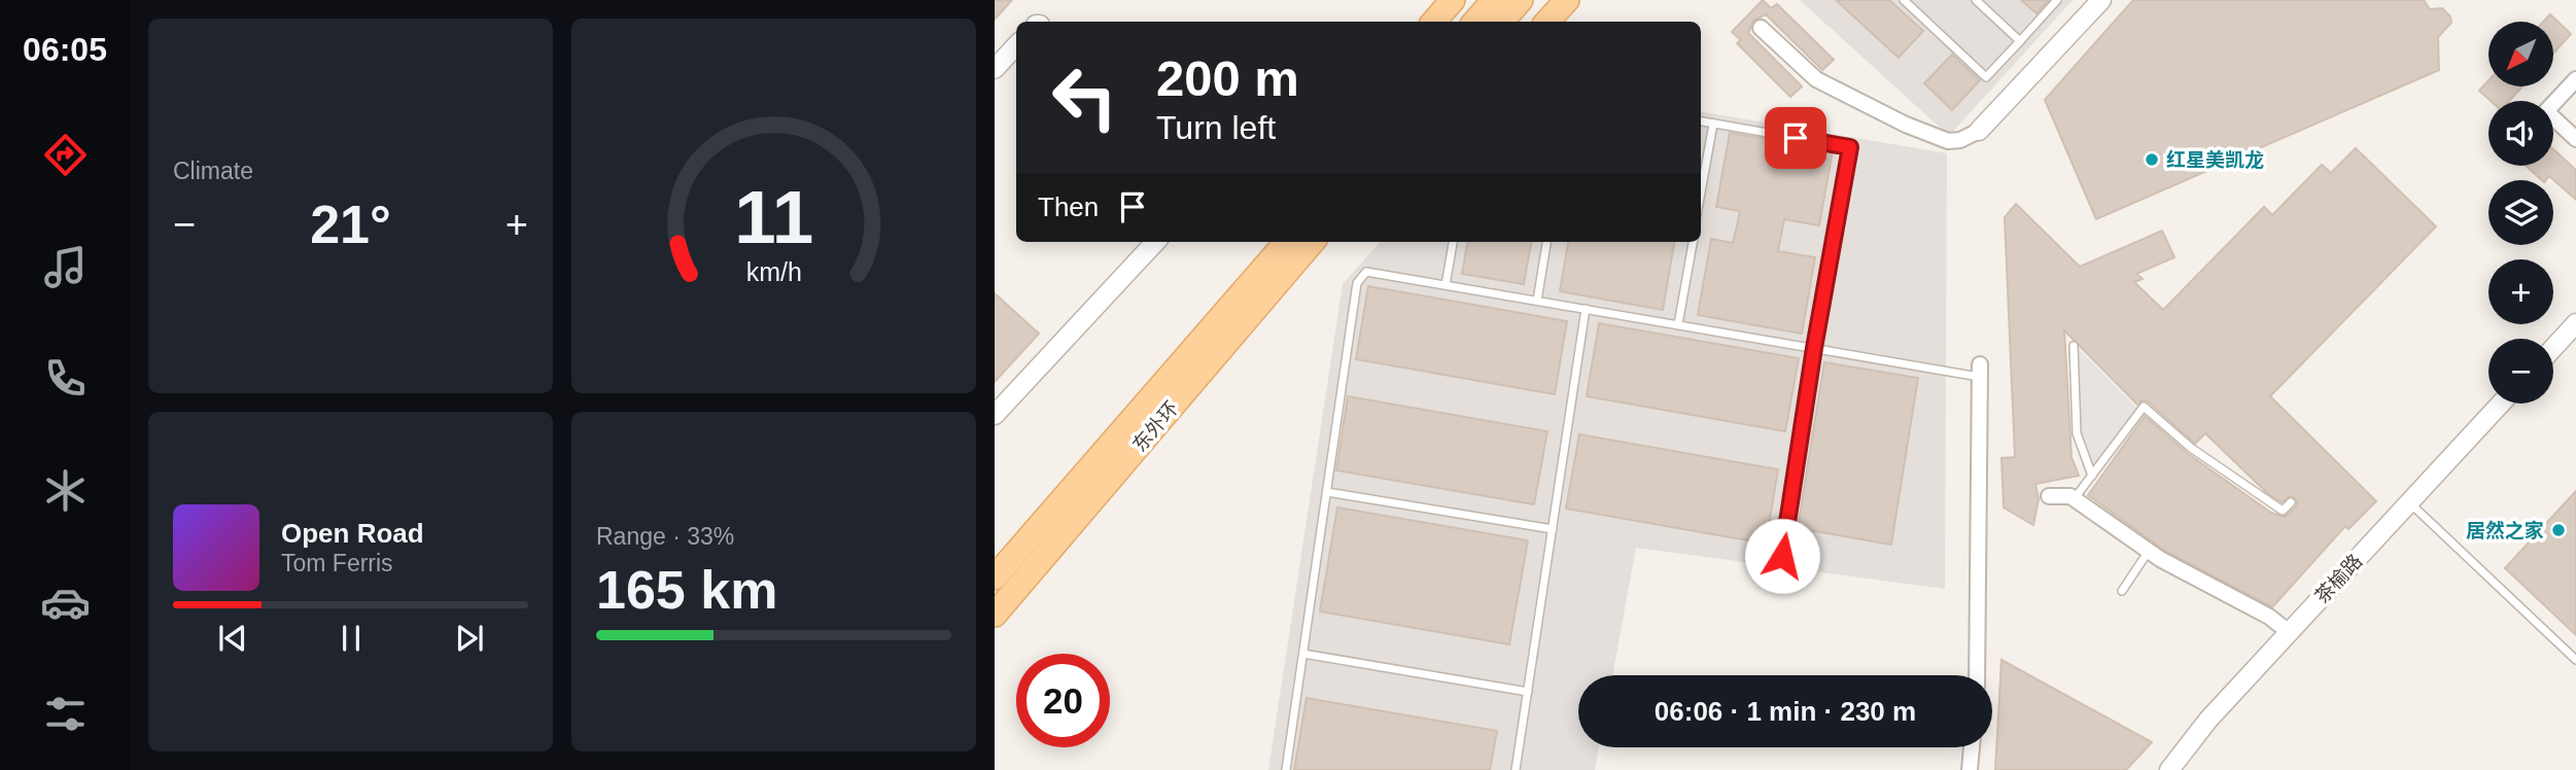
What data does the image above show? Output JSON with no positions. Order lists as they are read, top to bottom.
{
  "streets": {
    "main road": ["东外环"],
    "street": ["茶榆路"]
  },
  "places": ["红星美凯龙", "居然之家"],
  "north": "bottom left",
  "page": {
    "tabs": "06:05",
    "tile": [
      "Climate",
      ["Range · 33%", "165 km"]
    ],
    "map_buttons": ["+", "−"],
    "turn": ["200 m", "Turn left"],
    "then": "Then",
    "heat": ["−", "21°", "+"],
    "song": ["Open Road", "Tom Ferris"],
    "limit": "20",
    "trip": "06:06 · 1 min · 230 m",
    "gauge": ["11", "km/h"]
  }
}
